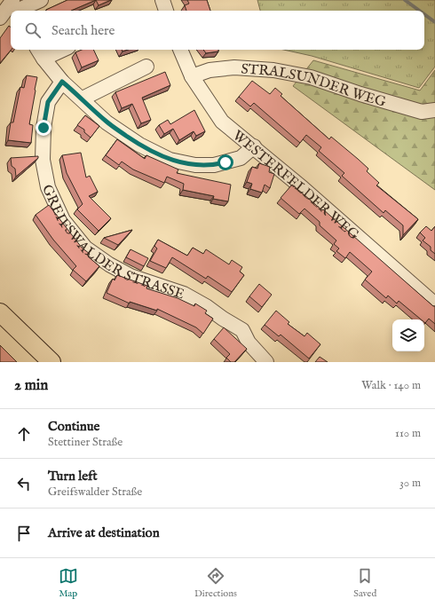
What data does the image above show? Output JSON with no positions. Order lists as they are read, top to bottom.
{
  "streets": {
    "street": ["STRALSUNDER WEG", "WESTERFELDER WEG", "GREIFSWALDER STRASSE"]
  },
  "crossings": [
    ["STRALSUNDER WEG", "WESTERFELDER WEG"]
  ],
  "page": {
    "search": "Search here",
    "heading": ["2 min", "Walk · 140 m"],
    "list": [
      ["Continue", "Stettiner Straße", "110 m"],
      ["Turn left", "Greifswalder Straße", "30 m"],
      "Arrive at destination"
    ],
    "nav": ["Map", "Directions", "Saved"]
  }
}
